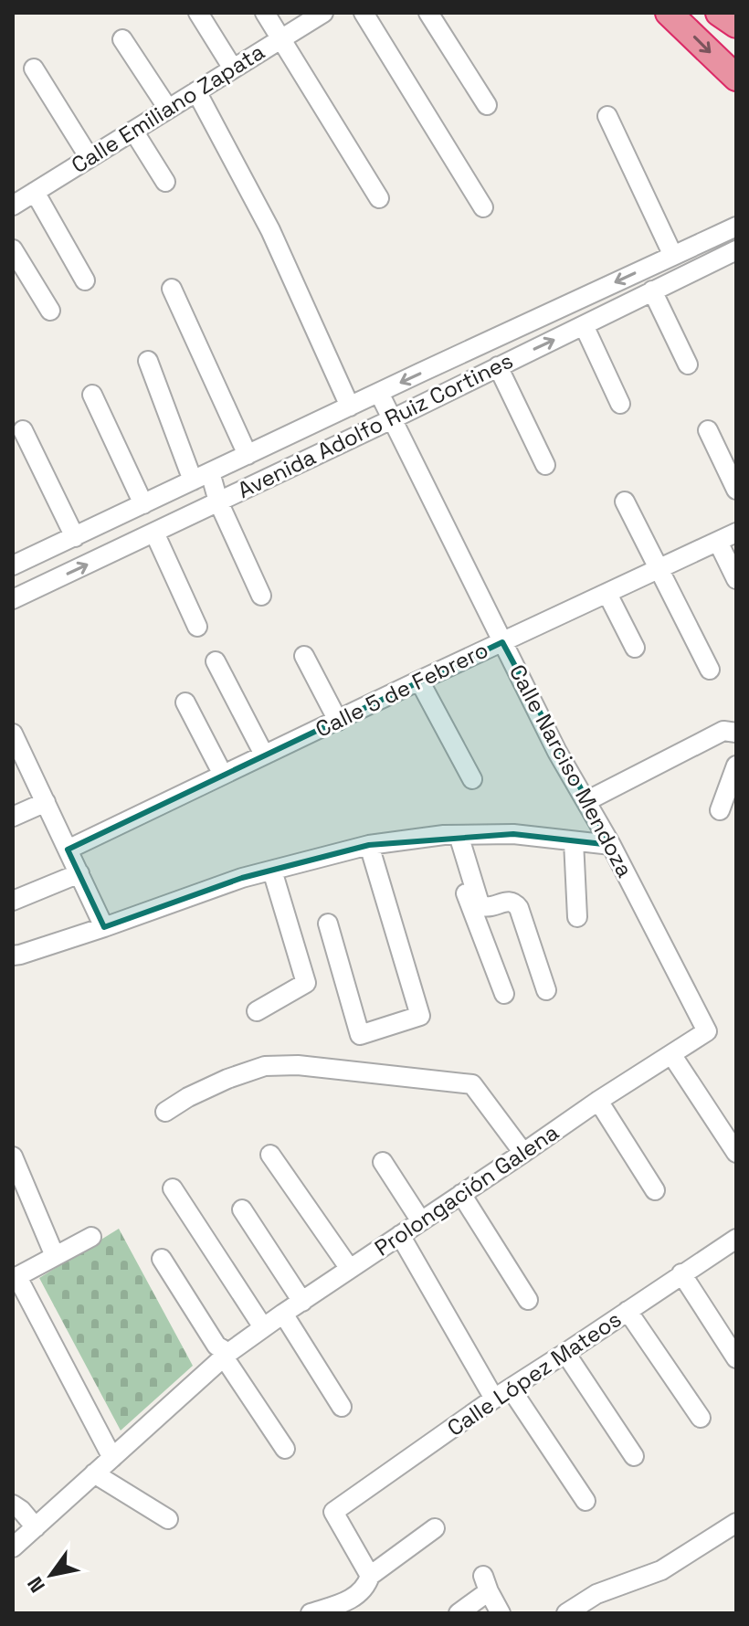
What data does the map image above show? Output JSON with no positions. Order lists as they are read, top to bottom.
{
  "streets": {
    "street": [
      "Calle Emiliano Zapata",
      "Avenida Adolfo Ruiz Cortines",
      "Calle 5 de Febrero",
      "Calle Narciso Mendoza",
      "Prolongación Galena",
      "Calle López Mateos"
    ]
  },
  "crossings": [
    ["Avenida Adolfo Ruiz Cortines", "Calle Narciso Mendoza"],
    ["Calle 5 de Febrero", "Calle Narciso Mendoza"],
    ["Calle Narciso Mendoza", "Prolongación Galena"]
  ],
  "north": "bottom left"
}
